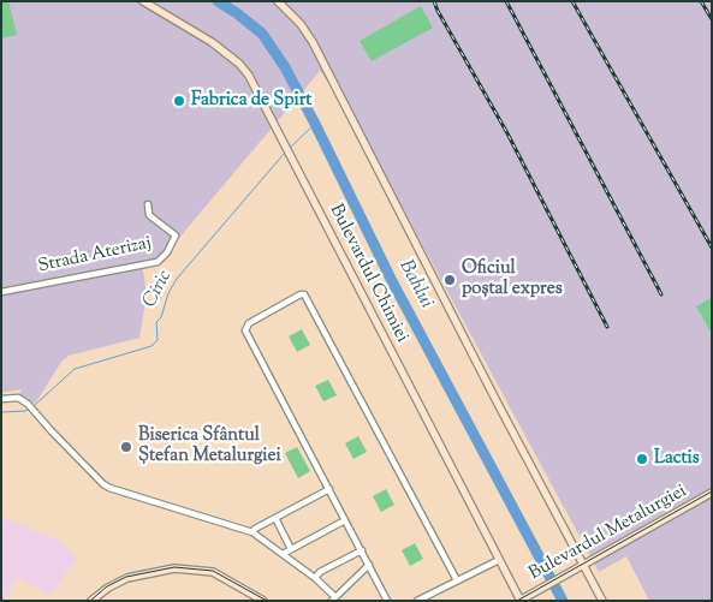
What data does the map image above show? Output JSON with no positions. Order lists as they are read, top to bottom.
{
  "streets": {
    "street": ["Strada Aterizaj", "Bulevardul Chimiei", "Bulevardul Metalurgiei"]
  },
  "crossings": [
    ["Bulevardul Chimiei", "Bulevardul Metalurgiei"]
  ],
  "water": ["Bahlui", "Ciric"],
  "places": [
    "Fabrica de Spirt",
    "Oficiul poștal expres",
    "Biserica Sfântul Ștefan Metalurgiei",
    "Lactis"
  ]
}
